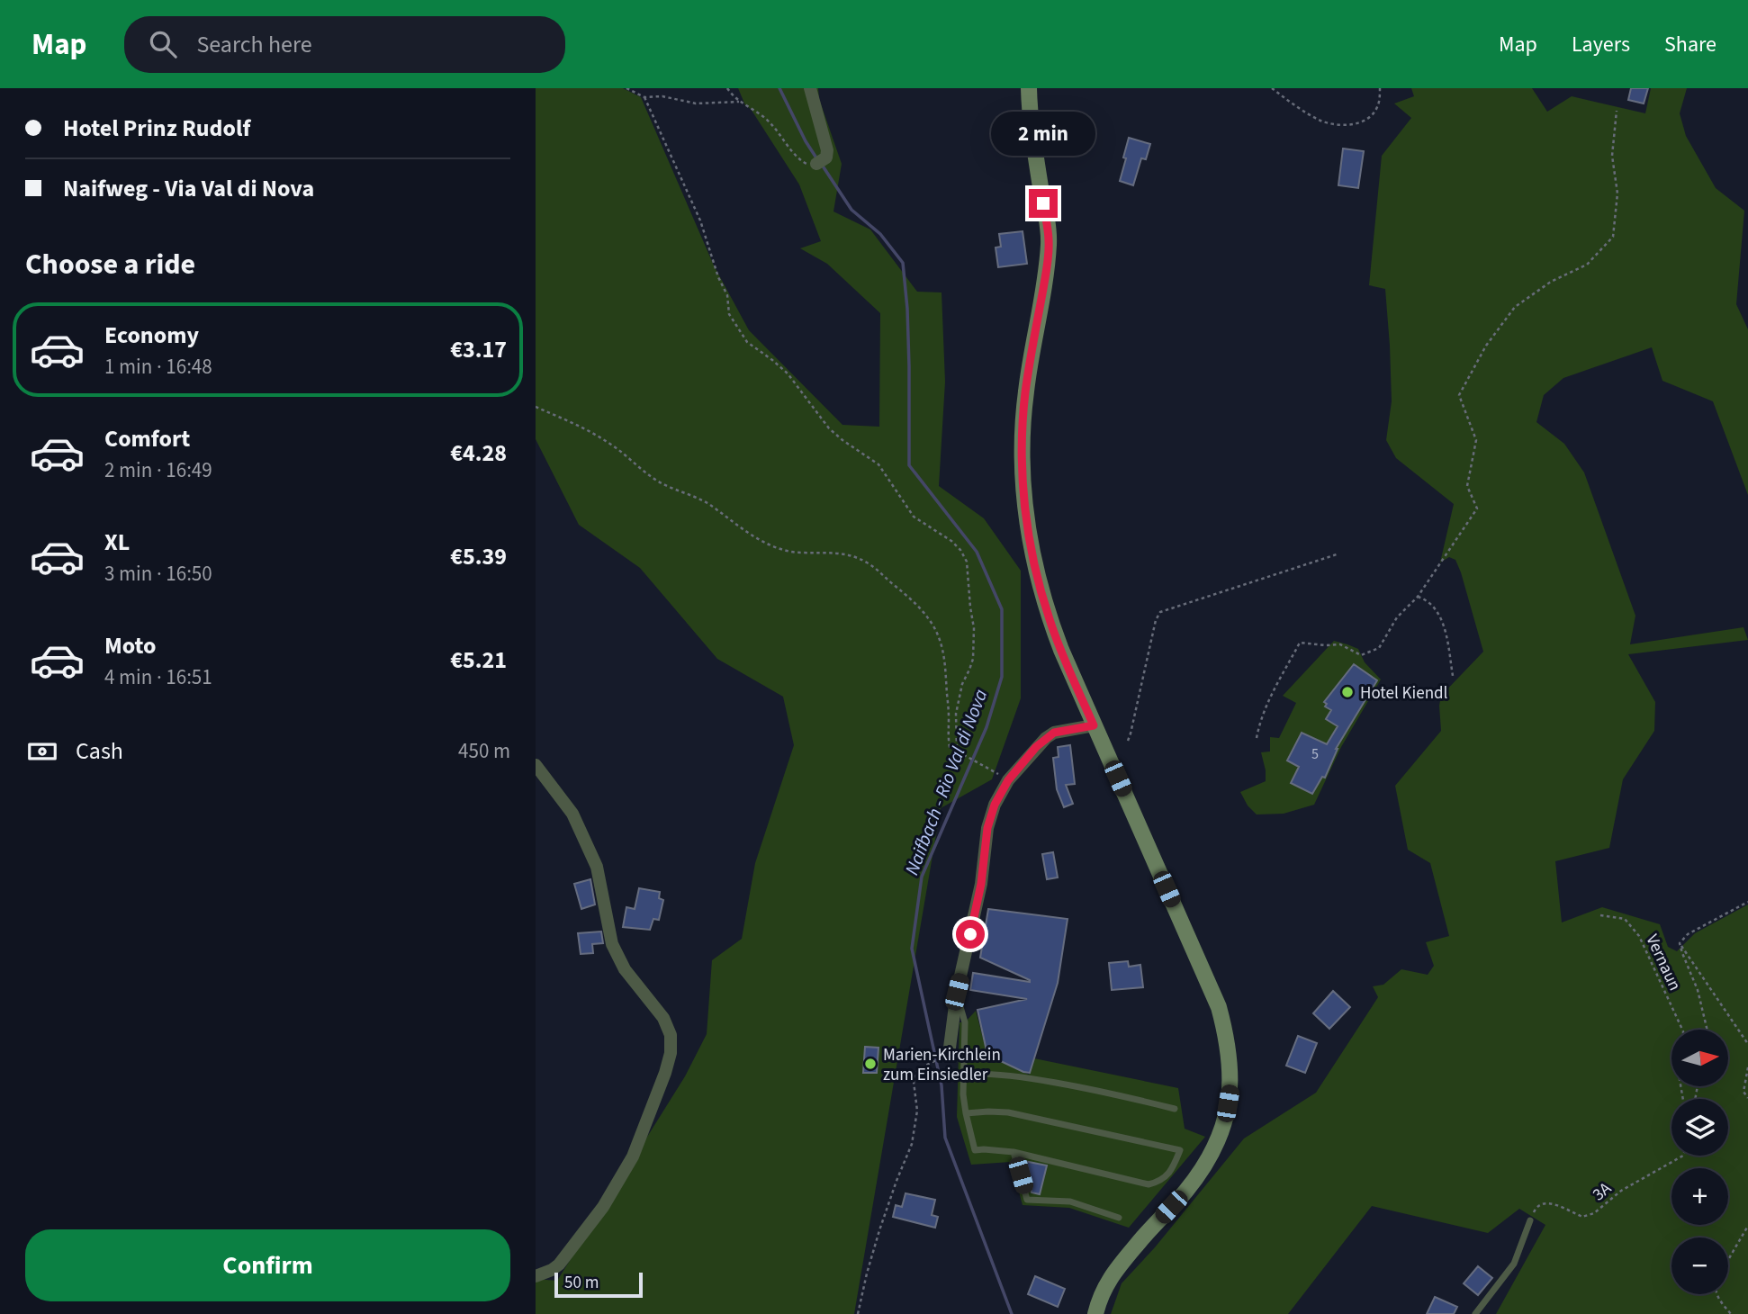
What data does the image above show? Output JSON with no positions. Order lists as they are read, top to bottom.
{
  "streets": {
    "path": ["Vernaun", "3A"]
  },
  "water": ["Naifbach - Rio Val di Nova"],
  "places": ["Hotel Kiendl", "Marien-Kirchlein zum Einsiedler"],
  "house_numbers": ["5"],
  "scale_bar": "50 m",
  "north": "right",
  "page": {
    "header": "Map",
    "search": "Search here",
    "nav": ["Map", "Layers", "Share"],
    "banner": ["Hotel Prinz Rudolf", "Naifweg - Via Val di Nova"],
    "bubble": "2 min",
    "heading": "Choose a ride",
    "list": [
      {
        "name": "Economy",
        "note": "1 min · 16:48",
        "value": "€3.17"
      },
      {
        "name": "Comfort",
        "note": "2 min · 16:49",
        "value": "€4.28"
      },
      {
        "name": "XL",
        "note": "3 min · 16:50",
        "value": "€5.39"
      },
      {
        "name": "Moto",
        "note": "4 min · 16:51",
        "value": "€5.21"
      }
    ],
    "pay": ["Cash", "450 m"],
    "map_buttons": ["+", "−"],
    "buttons": "Confirm",
    "scale": "50 m"
  }
}
